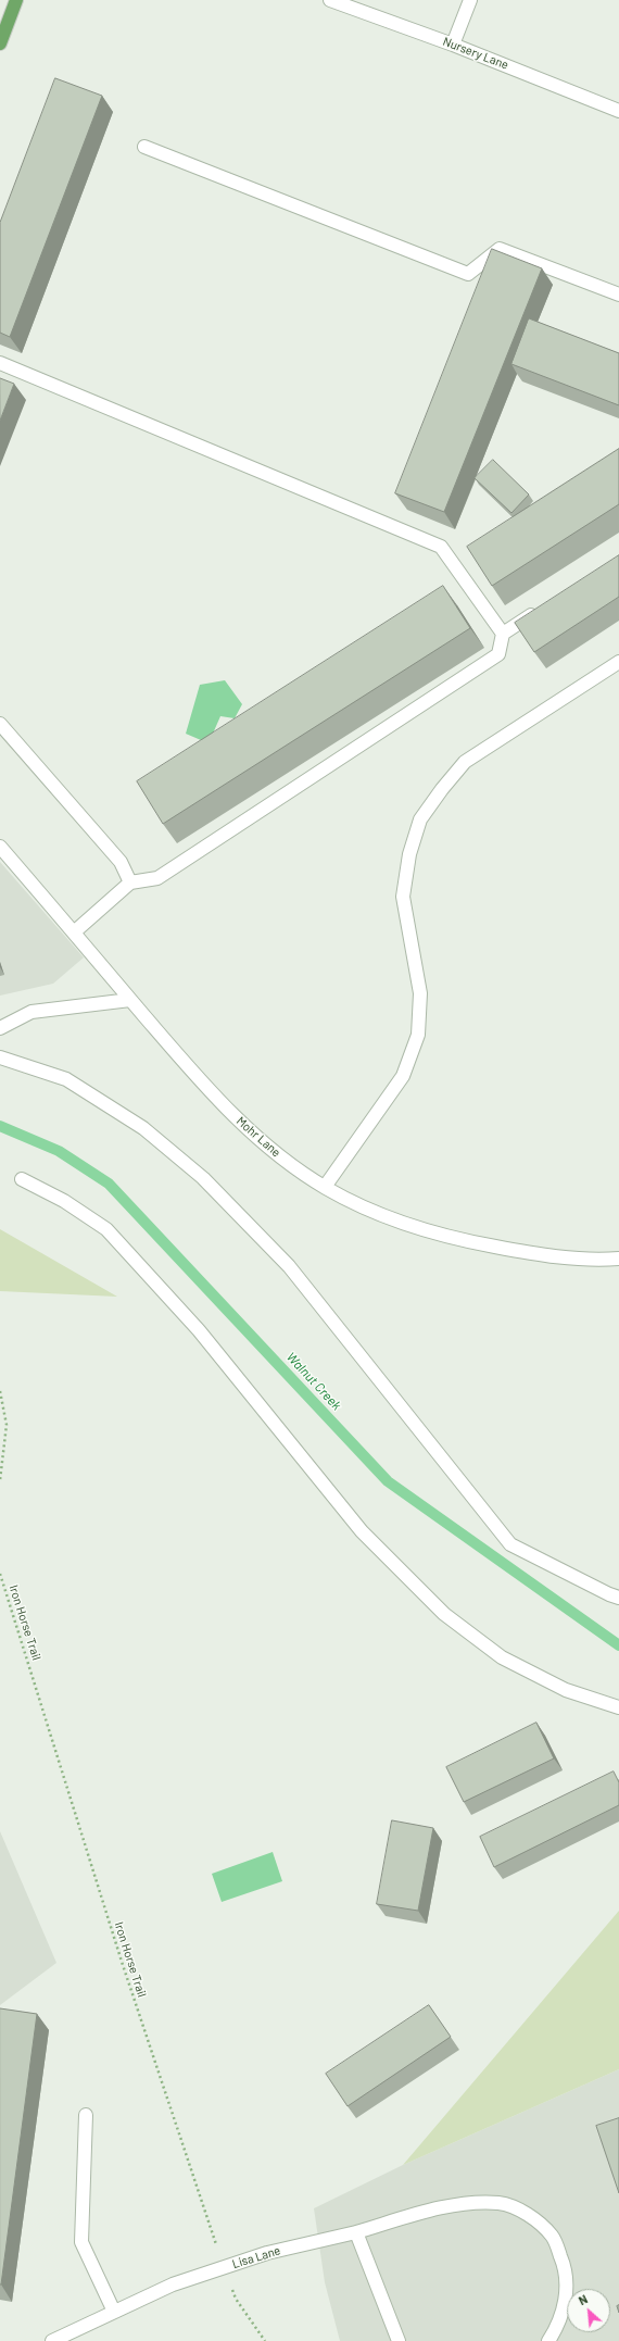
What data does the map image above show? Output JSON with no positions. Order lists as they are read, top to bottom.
{
  "streets": {
    "street": ["Nursery Lane", "Mohr Lane", "Lisa Lane"],
    "path": ["Iron Horse Trail"]
  },
  "crossings": [
    ["Iron Horse Trail", "Lisa Lane"]
  ],
  "water": ["Walnut Creek"],
  "north": "top left"
}
